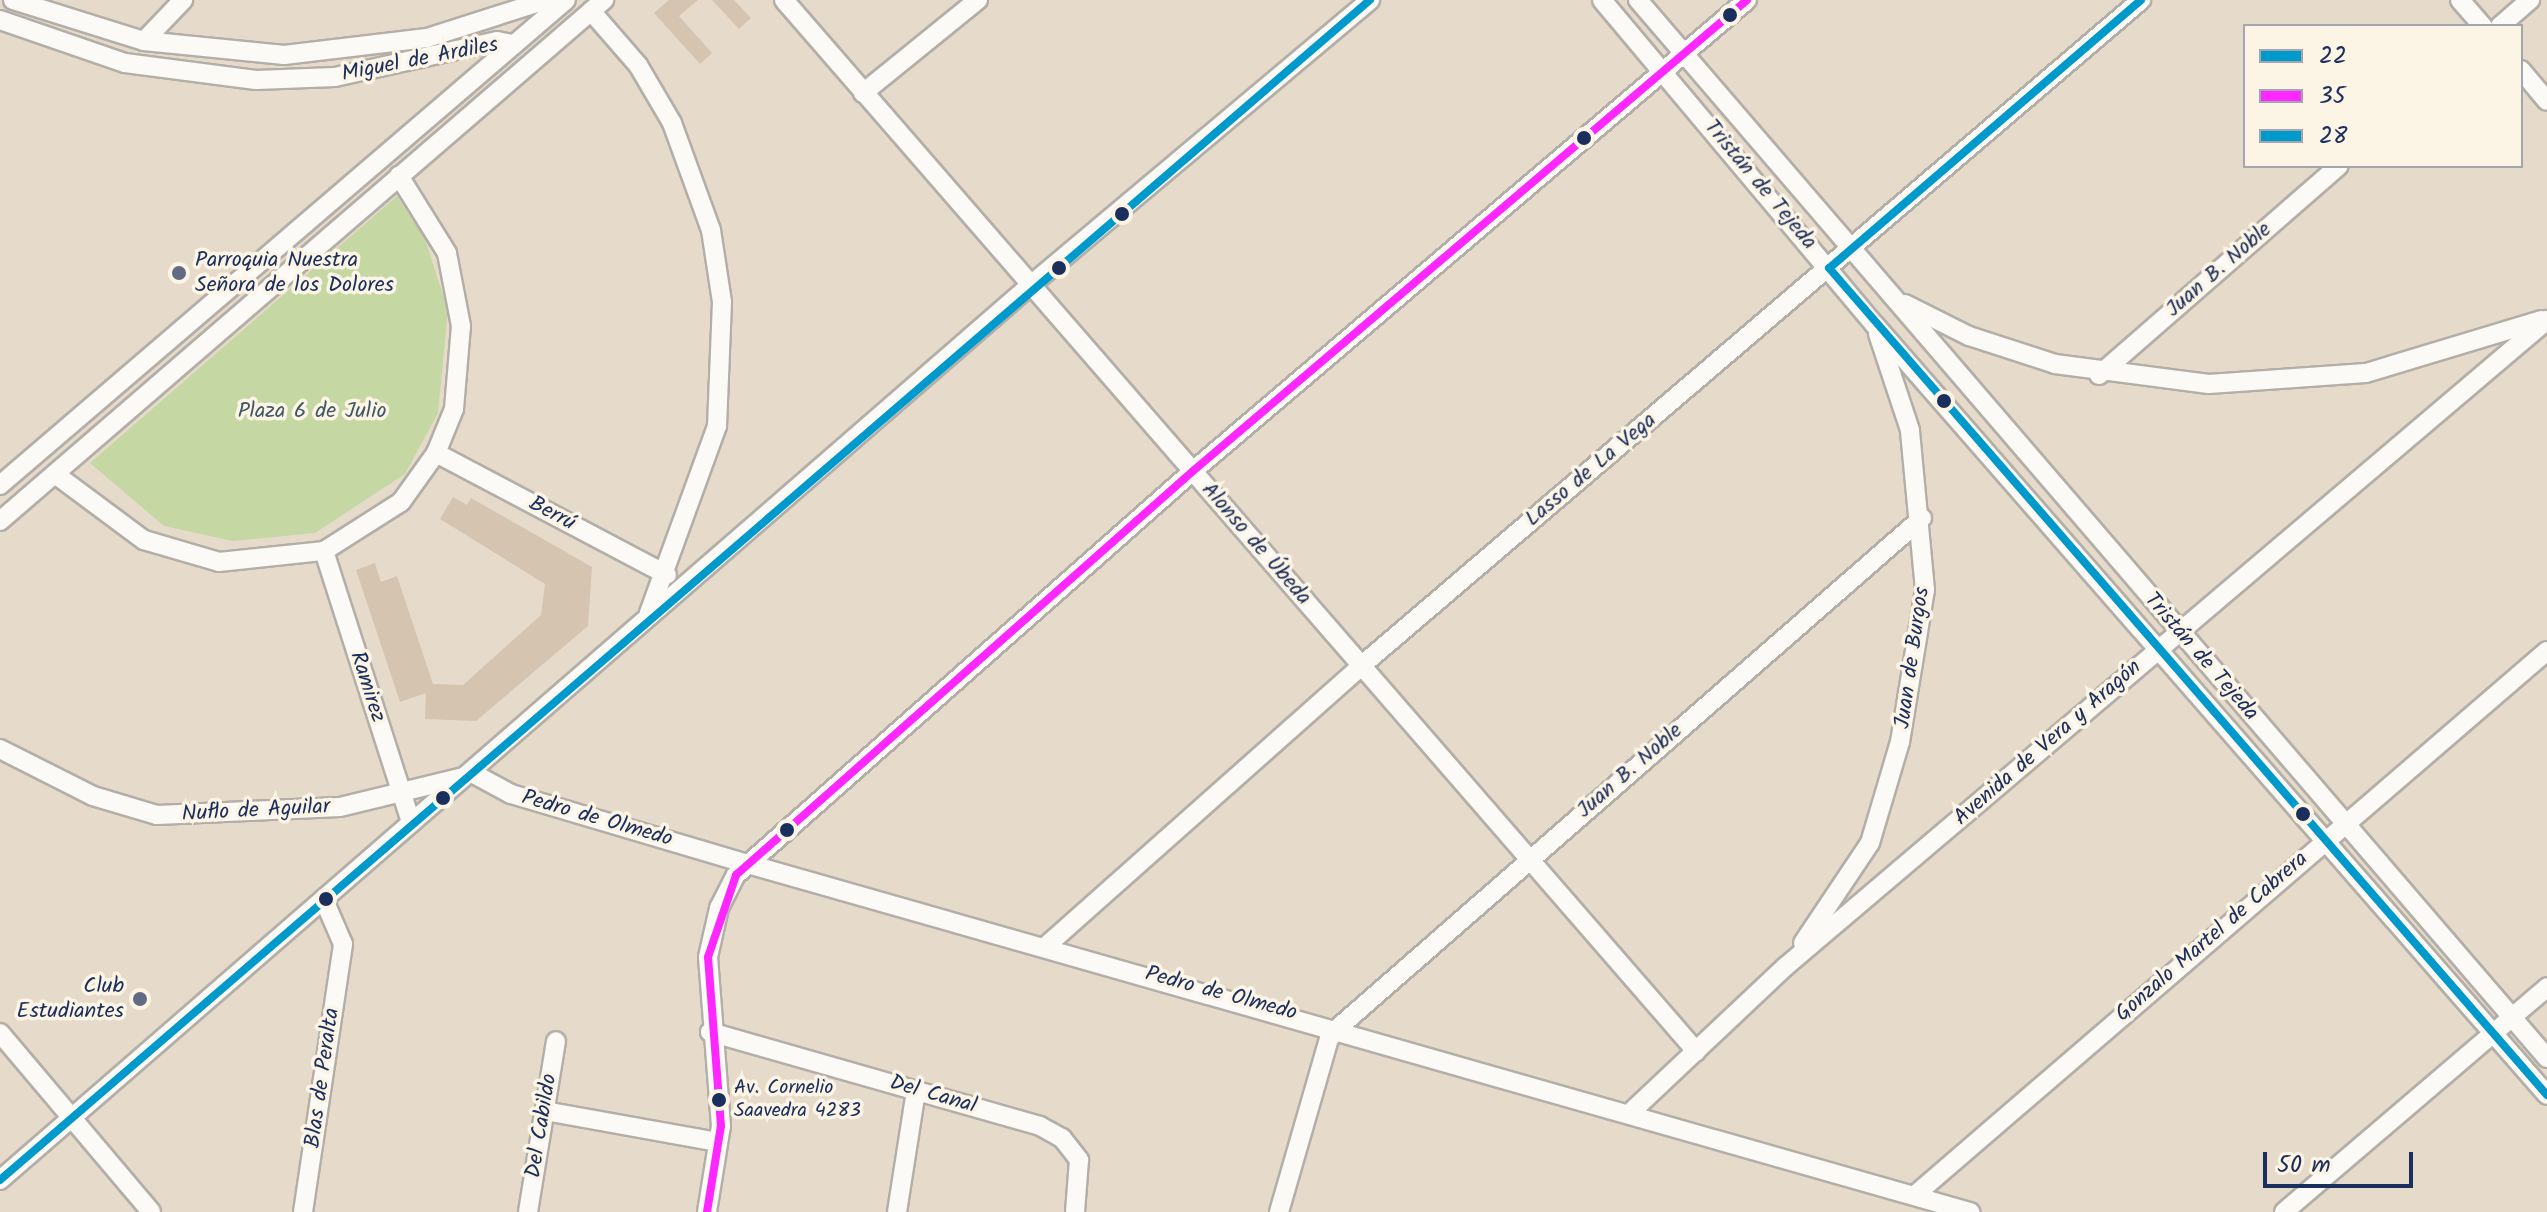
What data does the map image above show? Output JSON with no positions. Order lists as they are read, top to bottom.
{
  "streets": {
    "street": [
      "Miguel de Ardiles",
      "Tristán de Tejeda",
      "Juan B. Noble",
      "Lasso de La Vega",
      "Berrú",
      "Alonso de Úbeda",
      "Juan de Burgos",
      "Ramirez",
      "Avenida de Vera y Aragón",
      "Nuflo de Aguilar",
      "Pedro de Olmedo",
      "Gonzalo Martel de Cabrera",
      "Blas de Peralta",
      "Del Canal",
      "Del Cabildo"
    ]
  },
  "crossings": [
    ["Tristán de Tejeda", "Lasso de La Vega"],
    ["Tristán de Tejeda", "Juan de Burgos"],
    ["Tristán de Tejeda", "Avenida de Vera y Aragón"],
    ["Tristán de Tejeda", "Gonzalo Martel de Cabrera"],
    ["Juan B. Noble", "Alonso de Úbeda"],
    ["Juan B. Noble", "Juan de Burgos"],
    ["Juan B. Noble", "Pedro de Olmedo"],
    ["Lasso de La Vega", "Alonso de Úbeda"],
    ["Lasso de La Vega", "Pedro de Olmedo"],
    ["Alonso de Úbeda", "Avenida de Vera y Aragón"],
    ["Juan de Burgos", "Avenida de Vera y Aragón"],
    ["Ramirez", "Nuflo de Aguilar"],
    ["Avenida de Vera y Aragón", "Pedro de Olmedo"],
    ["Nuflo de Aguilar", "Pedro de Olmedo"],
    ["Pedro de Olmedo", "Gonzalo Martel de Cabrera"]
  ],
  "parks": ["Plaza 6 de Julio"],
  "places": ["Parroquia Nuestra Señora de los Dolores", "Club Estudiantes", "Av. Cornelio Saavedra 4283"],
  "lines": ["transit line 22", "transit line 35", "transit line 28"],
  "legend": ["22", "35", "28"],
  "scale_bar": "50 m"
}
